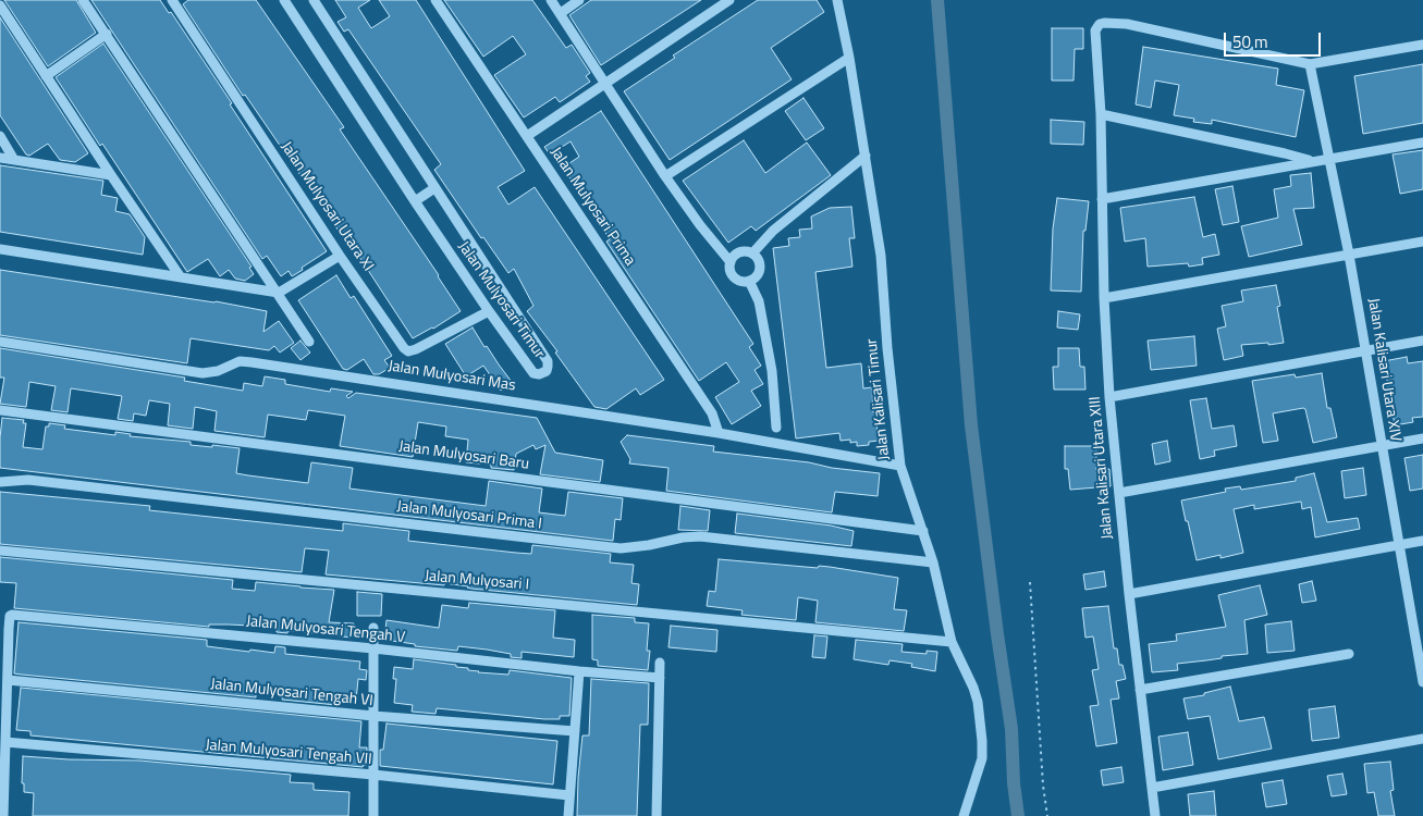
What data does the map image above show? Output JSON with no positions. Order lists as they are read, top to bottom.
{
  "streets": {
    "street": [
      "Jalan Mulyosari Utara XI",
      "Jalan Mulyosari Prima",
      "Jalan Mulyosari Timur",
      "Jalan Kalisari Utara XIV",
      "Jalan Mulyosari Mas",
      "Jalan Kalisari Timur",
      "Jalan Mulyosari Baru",
      "Jalan Kalisari Utara XIII",
      "Jalan Mulyosari Prima I",
      "Jalan Mulyosari I",
      "Jalan Mulyosari Tengah V",
      "Jalan Mulyosari Tengah VI",
      "Jalan Mulyosari Tengah VII"
    ]
  },
  "crossings": [
    ["Jalan Mulyosari Utara XI", "Jalan Mulyosari Timur"],
    ["Jalan Mulyosari Prima", "Jalan Mulyosari Mas"],
    ["Jalan Kalisari Utara XIV", "Jalan Kalisari Utara XIII"],
    ["Jalan Mulyosari Mas", "Jalan Kalisari Timur"],
    ["Jalan Kalisari Timur", "Jalan Mulyosari Baru"],
    ["Jalan Kalisari Timur", "Jalan Mulyosari Prima I"],
    ["Jalan Kalisari Timur", "Jalan Mulyosari I"]
  ],
  "scale_bar": "50 m"
}
